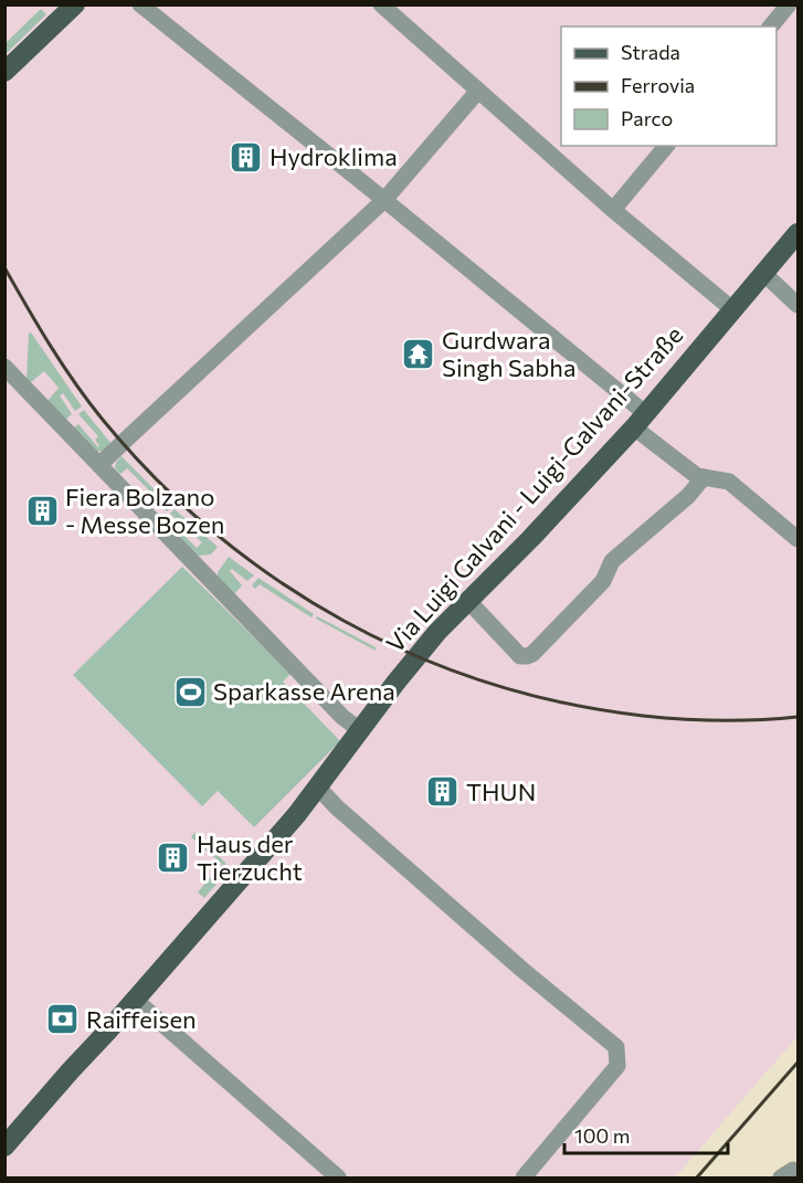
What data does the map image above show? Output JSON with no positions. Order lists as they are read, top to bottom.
{
  "streets": {
    "main road": ["Via Luigi Galvani - Luigi-Galvani-Straße"]
  },
  "places": {
    "building": [
      "Hydroklima",
      "Fiera Bolzano - Messe Bozen",
      "THUN",
      "Haus der Tierzucht"
    ],
    "temple": ["Gurdwara Singh Sabha"],
    "sports": ["Sparkasse Arena"],
    "bank": ["Raiffeisen"]
  },
  "legend": ["Strada", "Ferrovia", "Parco"],
  "scale_bar": "100 m"
}
